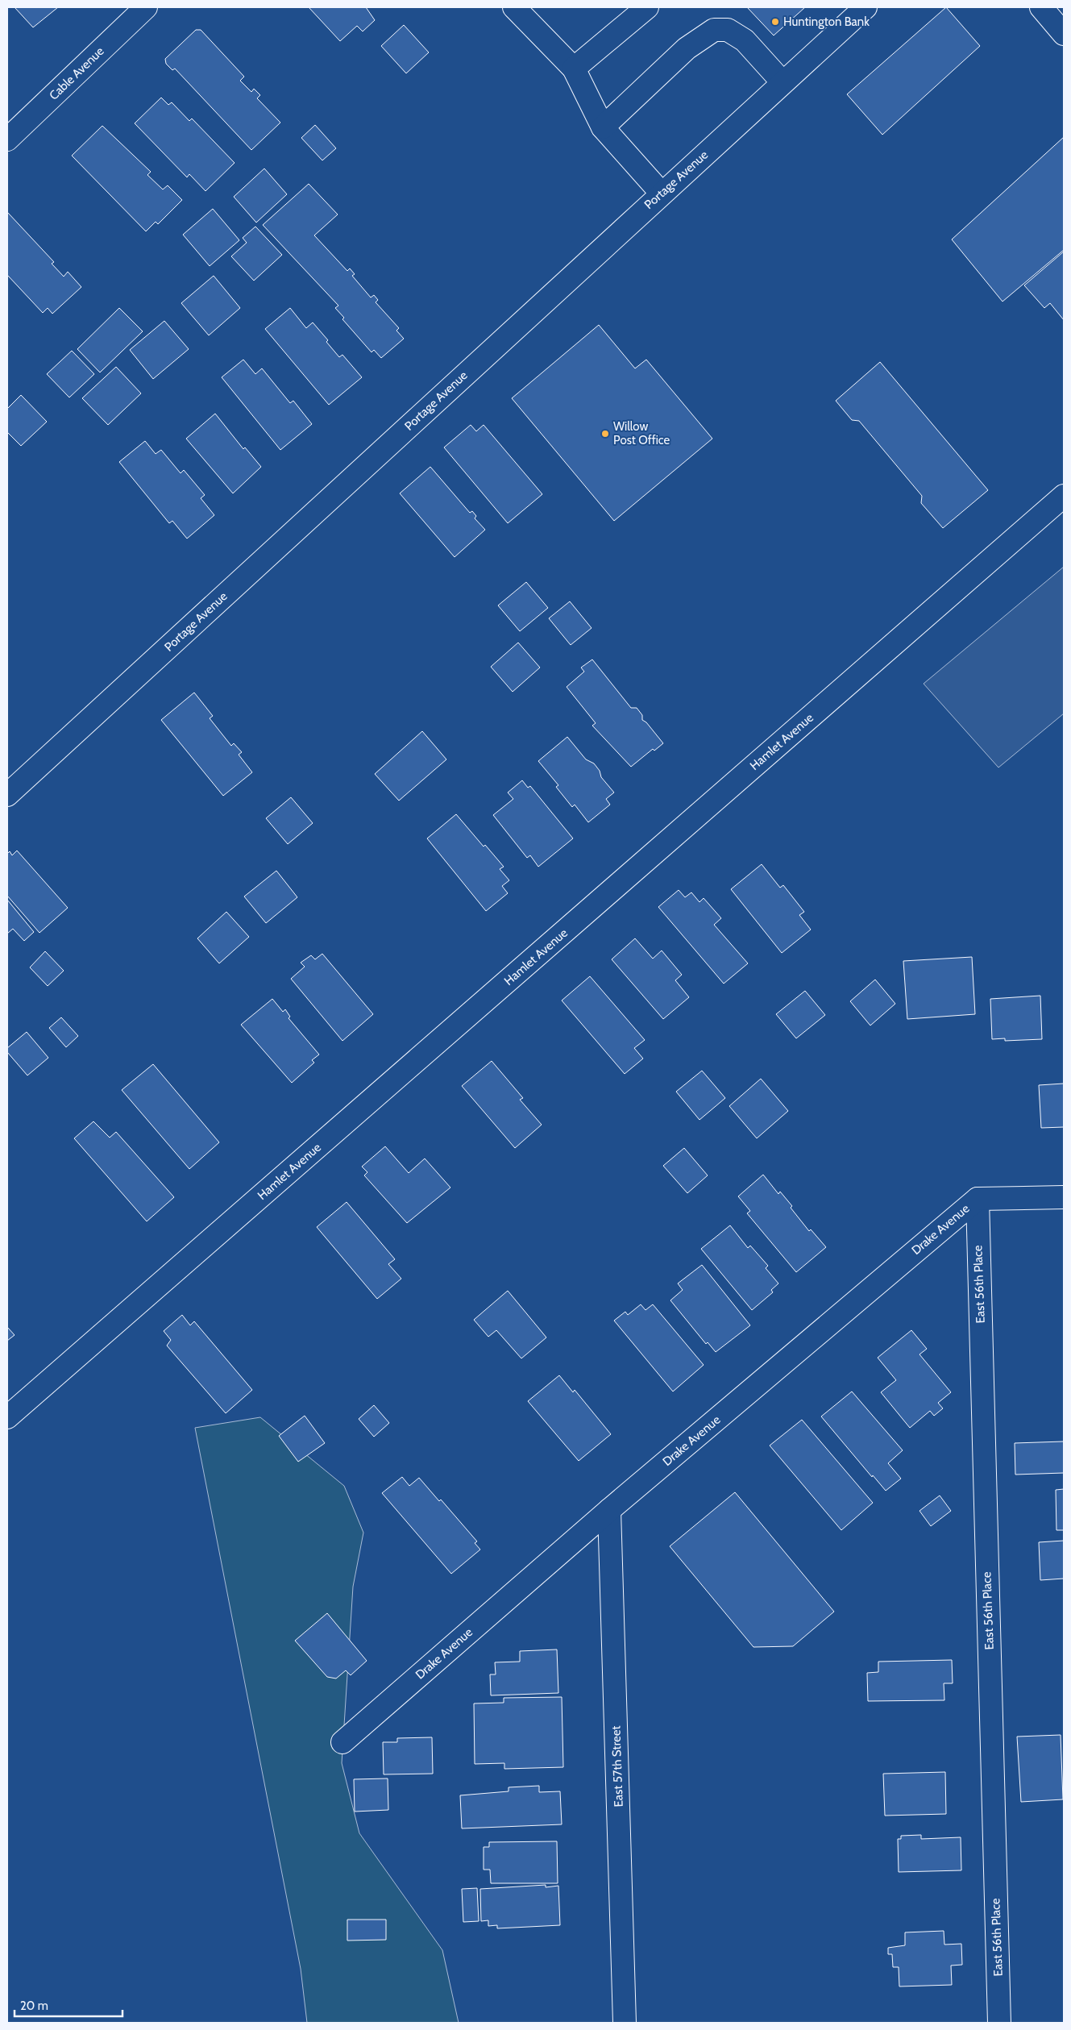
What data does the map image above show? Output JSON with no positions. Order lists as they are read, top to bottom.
{
  "streets": {
    "street": [
      "Cable Avenue",
      "Portage Avenue",
      "Hamlet Avenue",
      "Drake Avenue",
      "East 56th Place",
      "East 57th Street"
    ]
  },
  "crossings": [
    ["Drake Avenue", "East 56th Place"],
    ["Drake Avenue", "East 57th Street"]
  ],
  "places": ["Huntington Bank", "Willow Post Office"],
  "scale_bar": "20 m"
}
